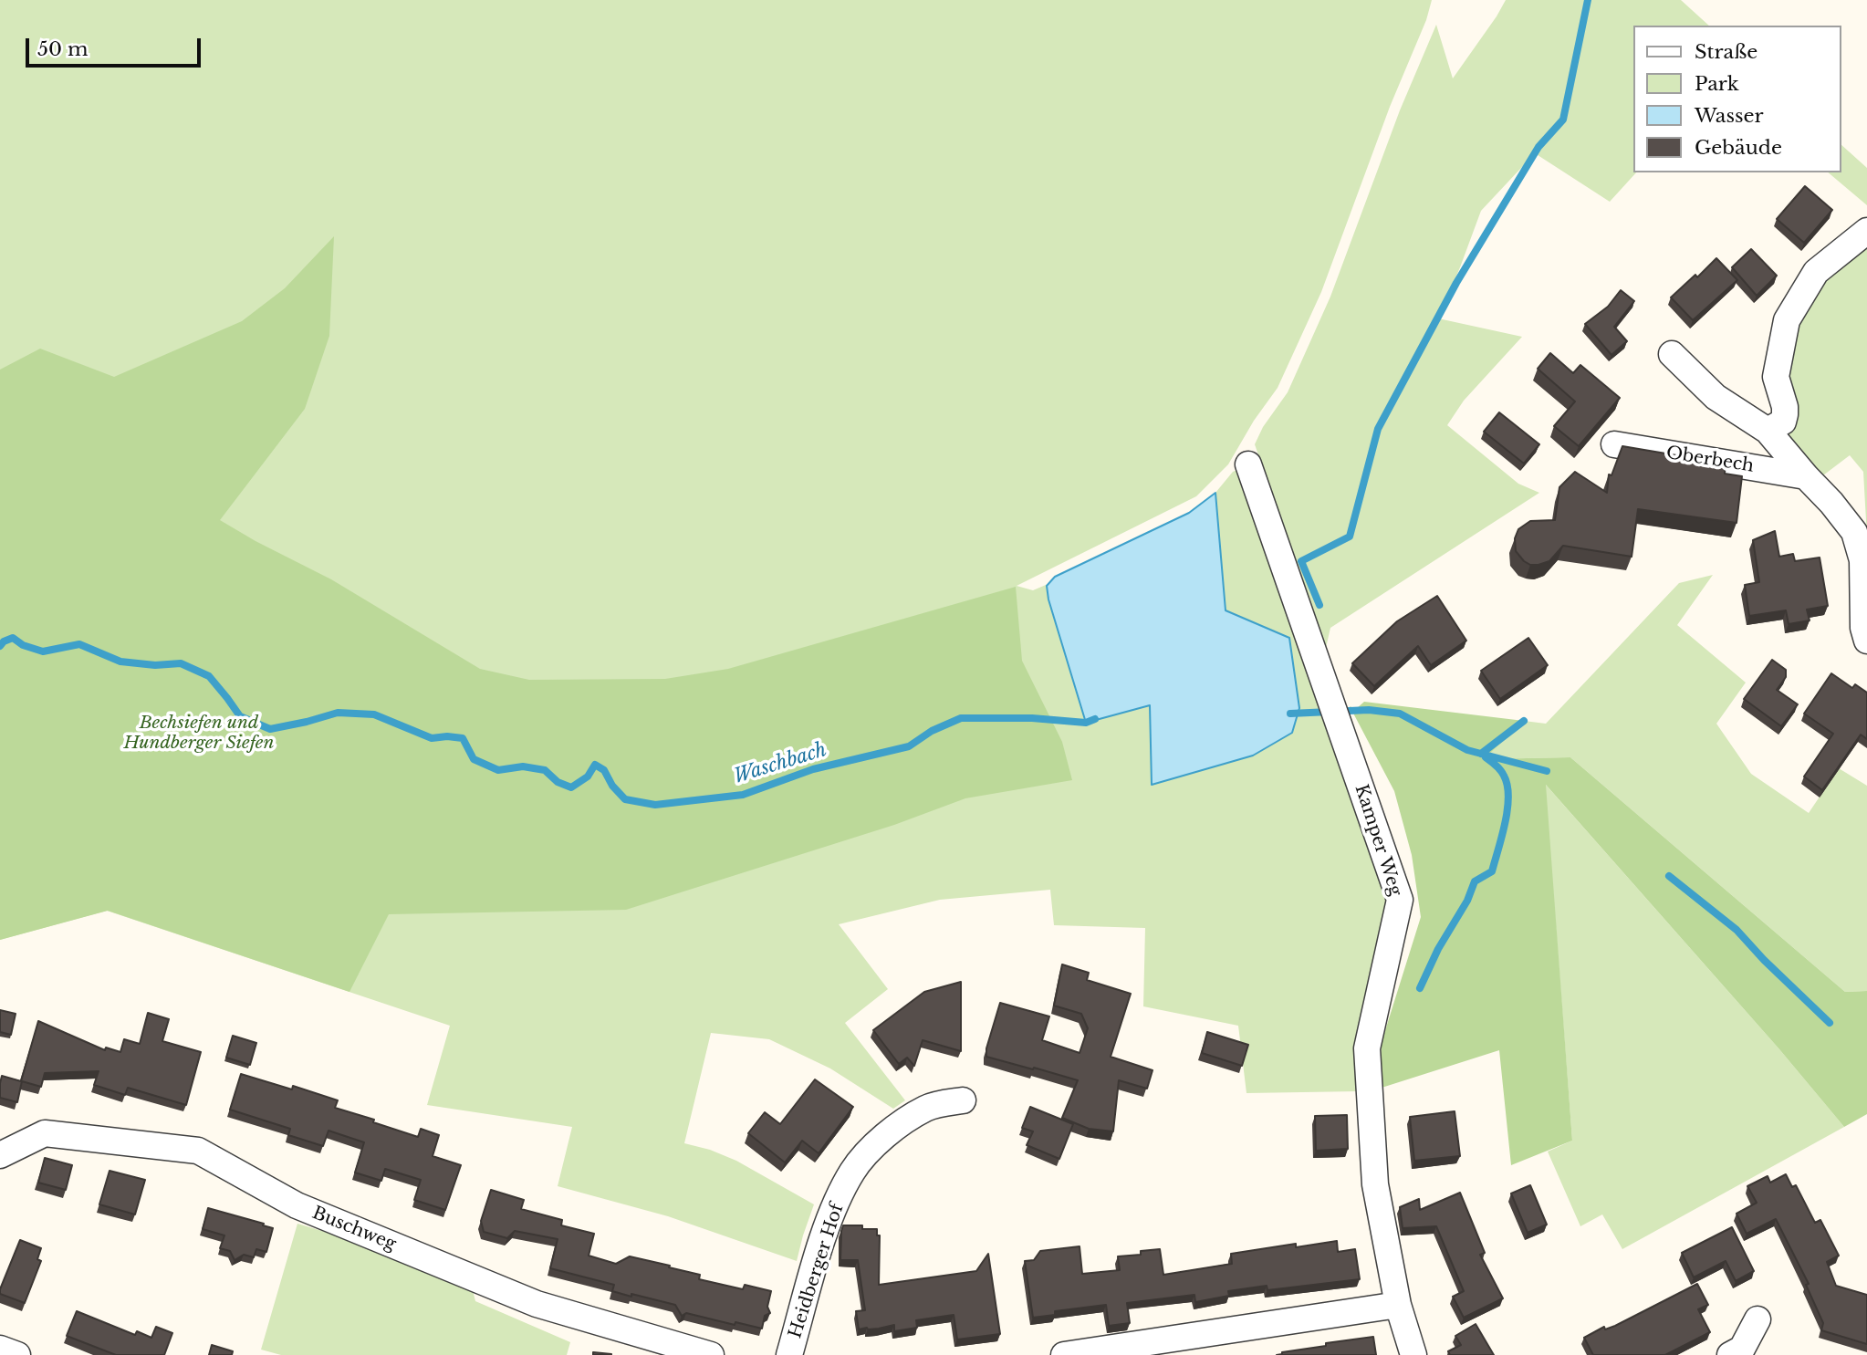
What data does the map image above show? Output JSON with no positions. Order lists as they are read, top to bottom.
{
  "streets": {
    "street": [
      "Oberbech",
      "Kamper Weg",
      "Buschweg",
      "Heidberger Hof"
    ]
  },
  "water": ["Waschbach"],
  "parks": ["Bechsiefen und Hundberger Siefen"],
  "legend": [
    "Straße",
    "Park",
    "Wasser",
    "Gebäude"
  ],
  "scale_bar": "50 m"
}
